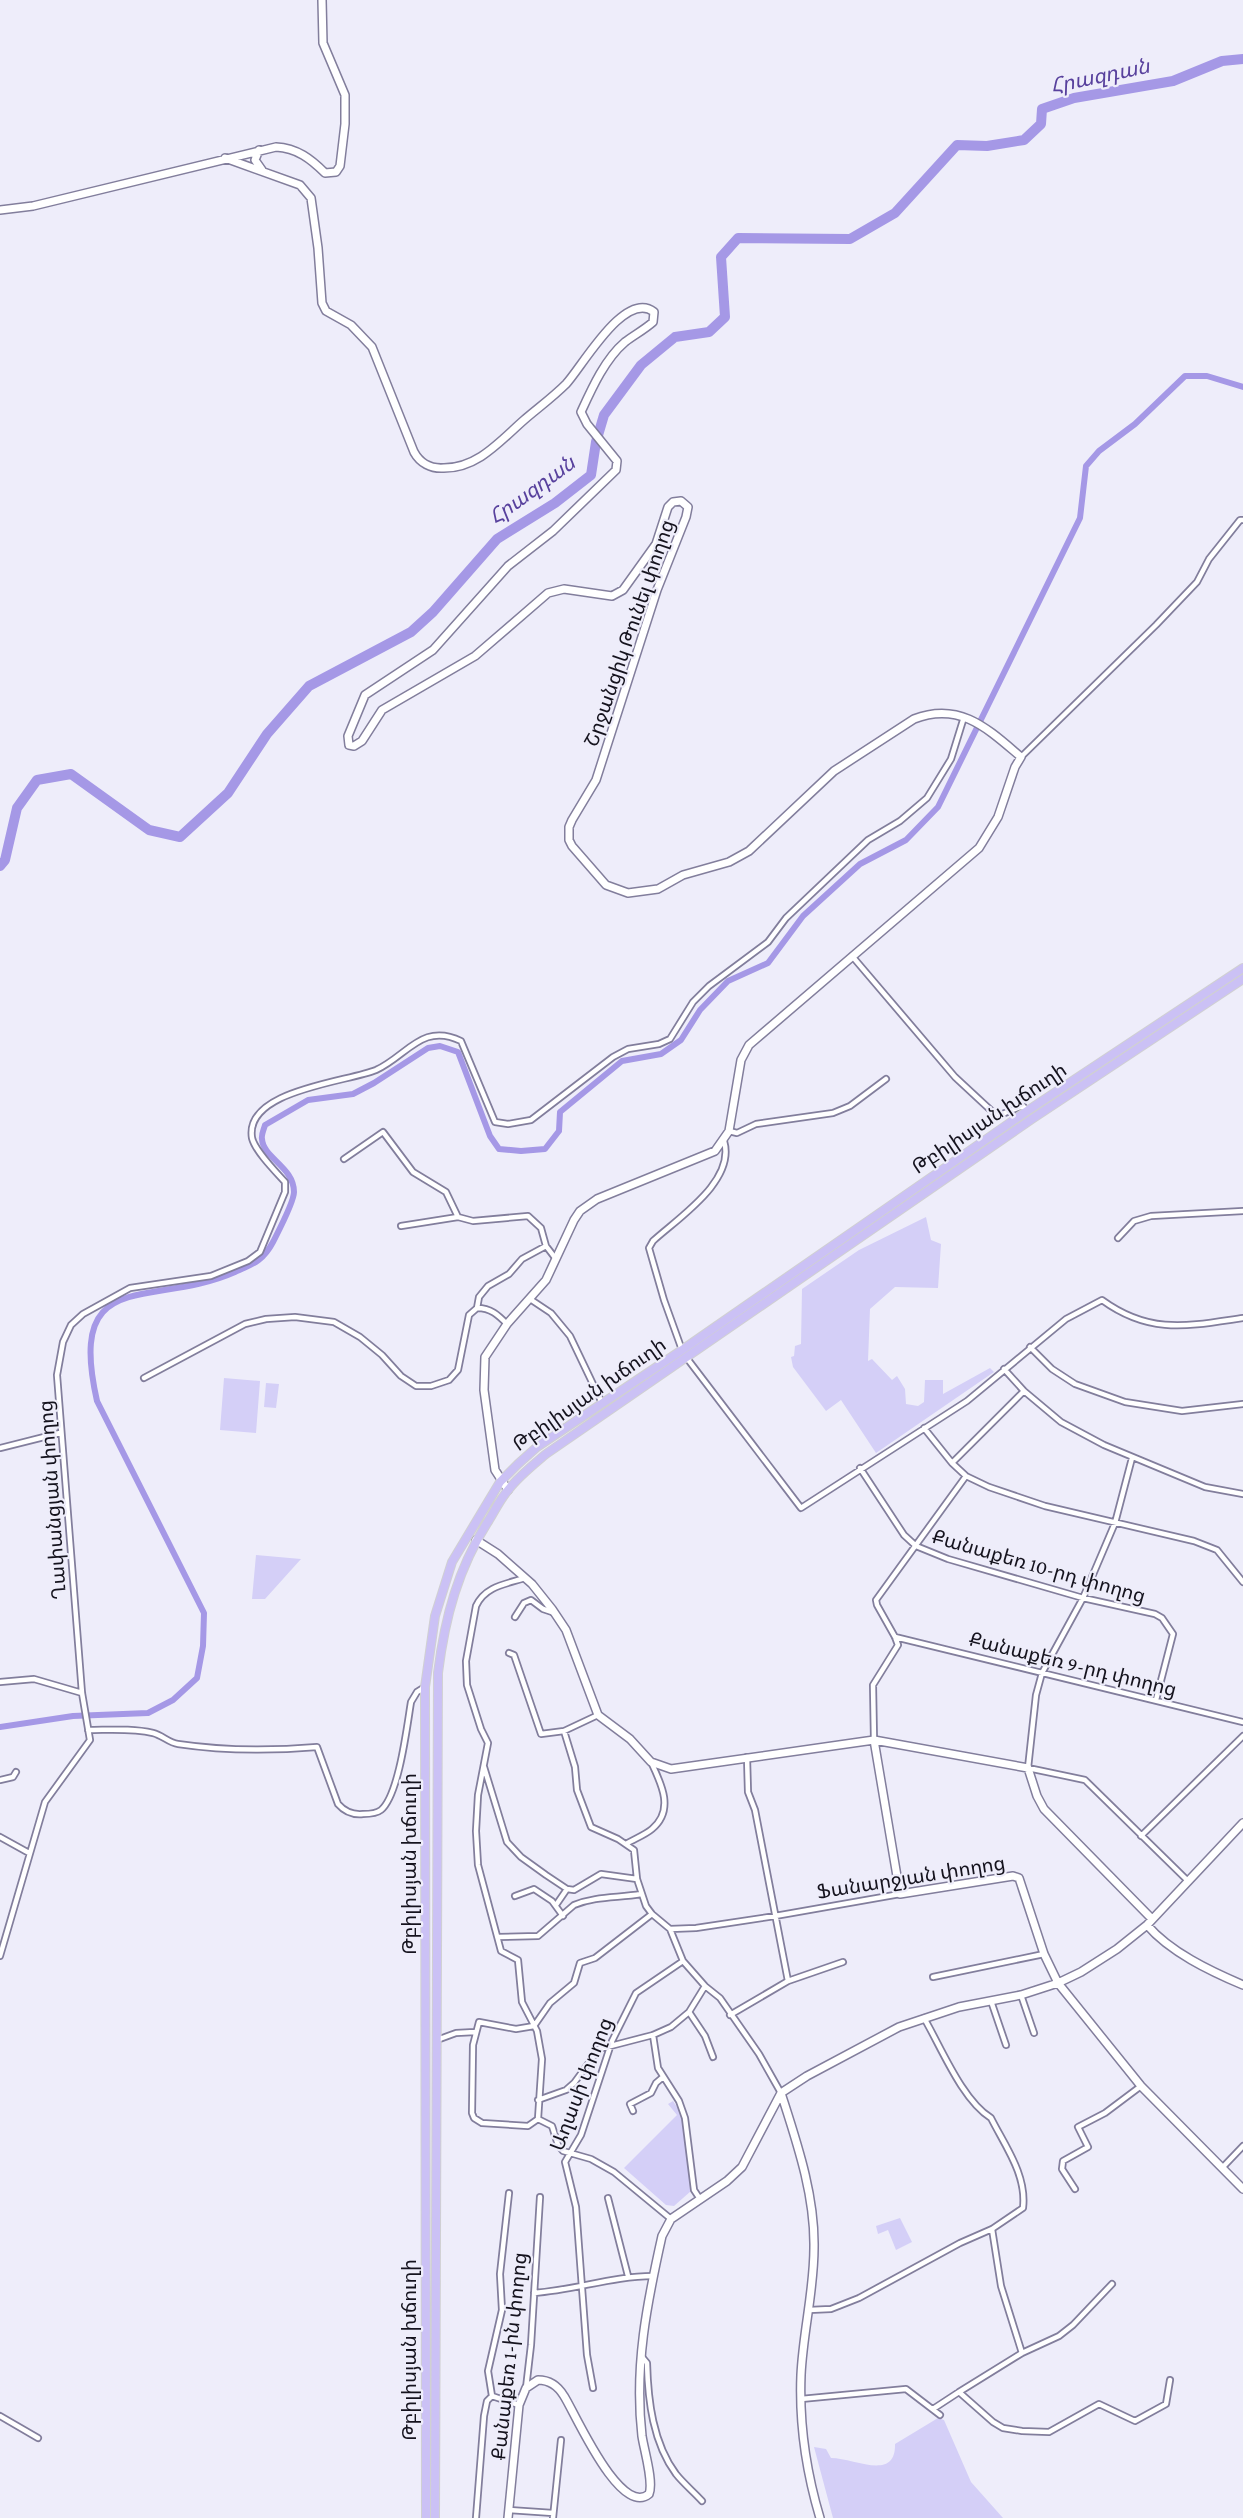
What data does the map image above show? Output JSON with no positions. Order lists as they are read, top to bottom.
{
  "streets": {
    "main road": ["Թբիլիսյան խճուղի"],
    "street": [
      "Շրջանցիկ Թունել փողոց",
      "Ղափանցյան փողոց",
      "Քանաքեռ 10-րդ փողոց",
      "Քանաքեռ 9-րդ փողոց",
      "Ֆանարջյան փողոց",
      "Աղասի փողոց",
      "Քանաքեռ 1-ին փողոց"
    ]
  },
  "crossings": [
    ["Շրջանցիկ Թունել փողոց", "Ղափանցյան փողոց"],
    ["Քանաքեռ 10-րդ փողոց", "Քանաքեռ 9-րդ փողոց"]
  ],
  "water": ["Հրազդան"]
}
